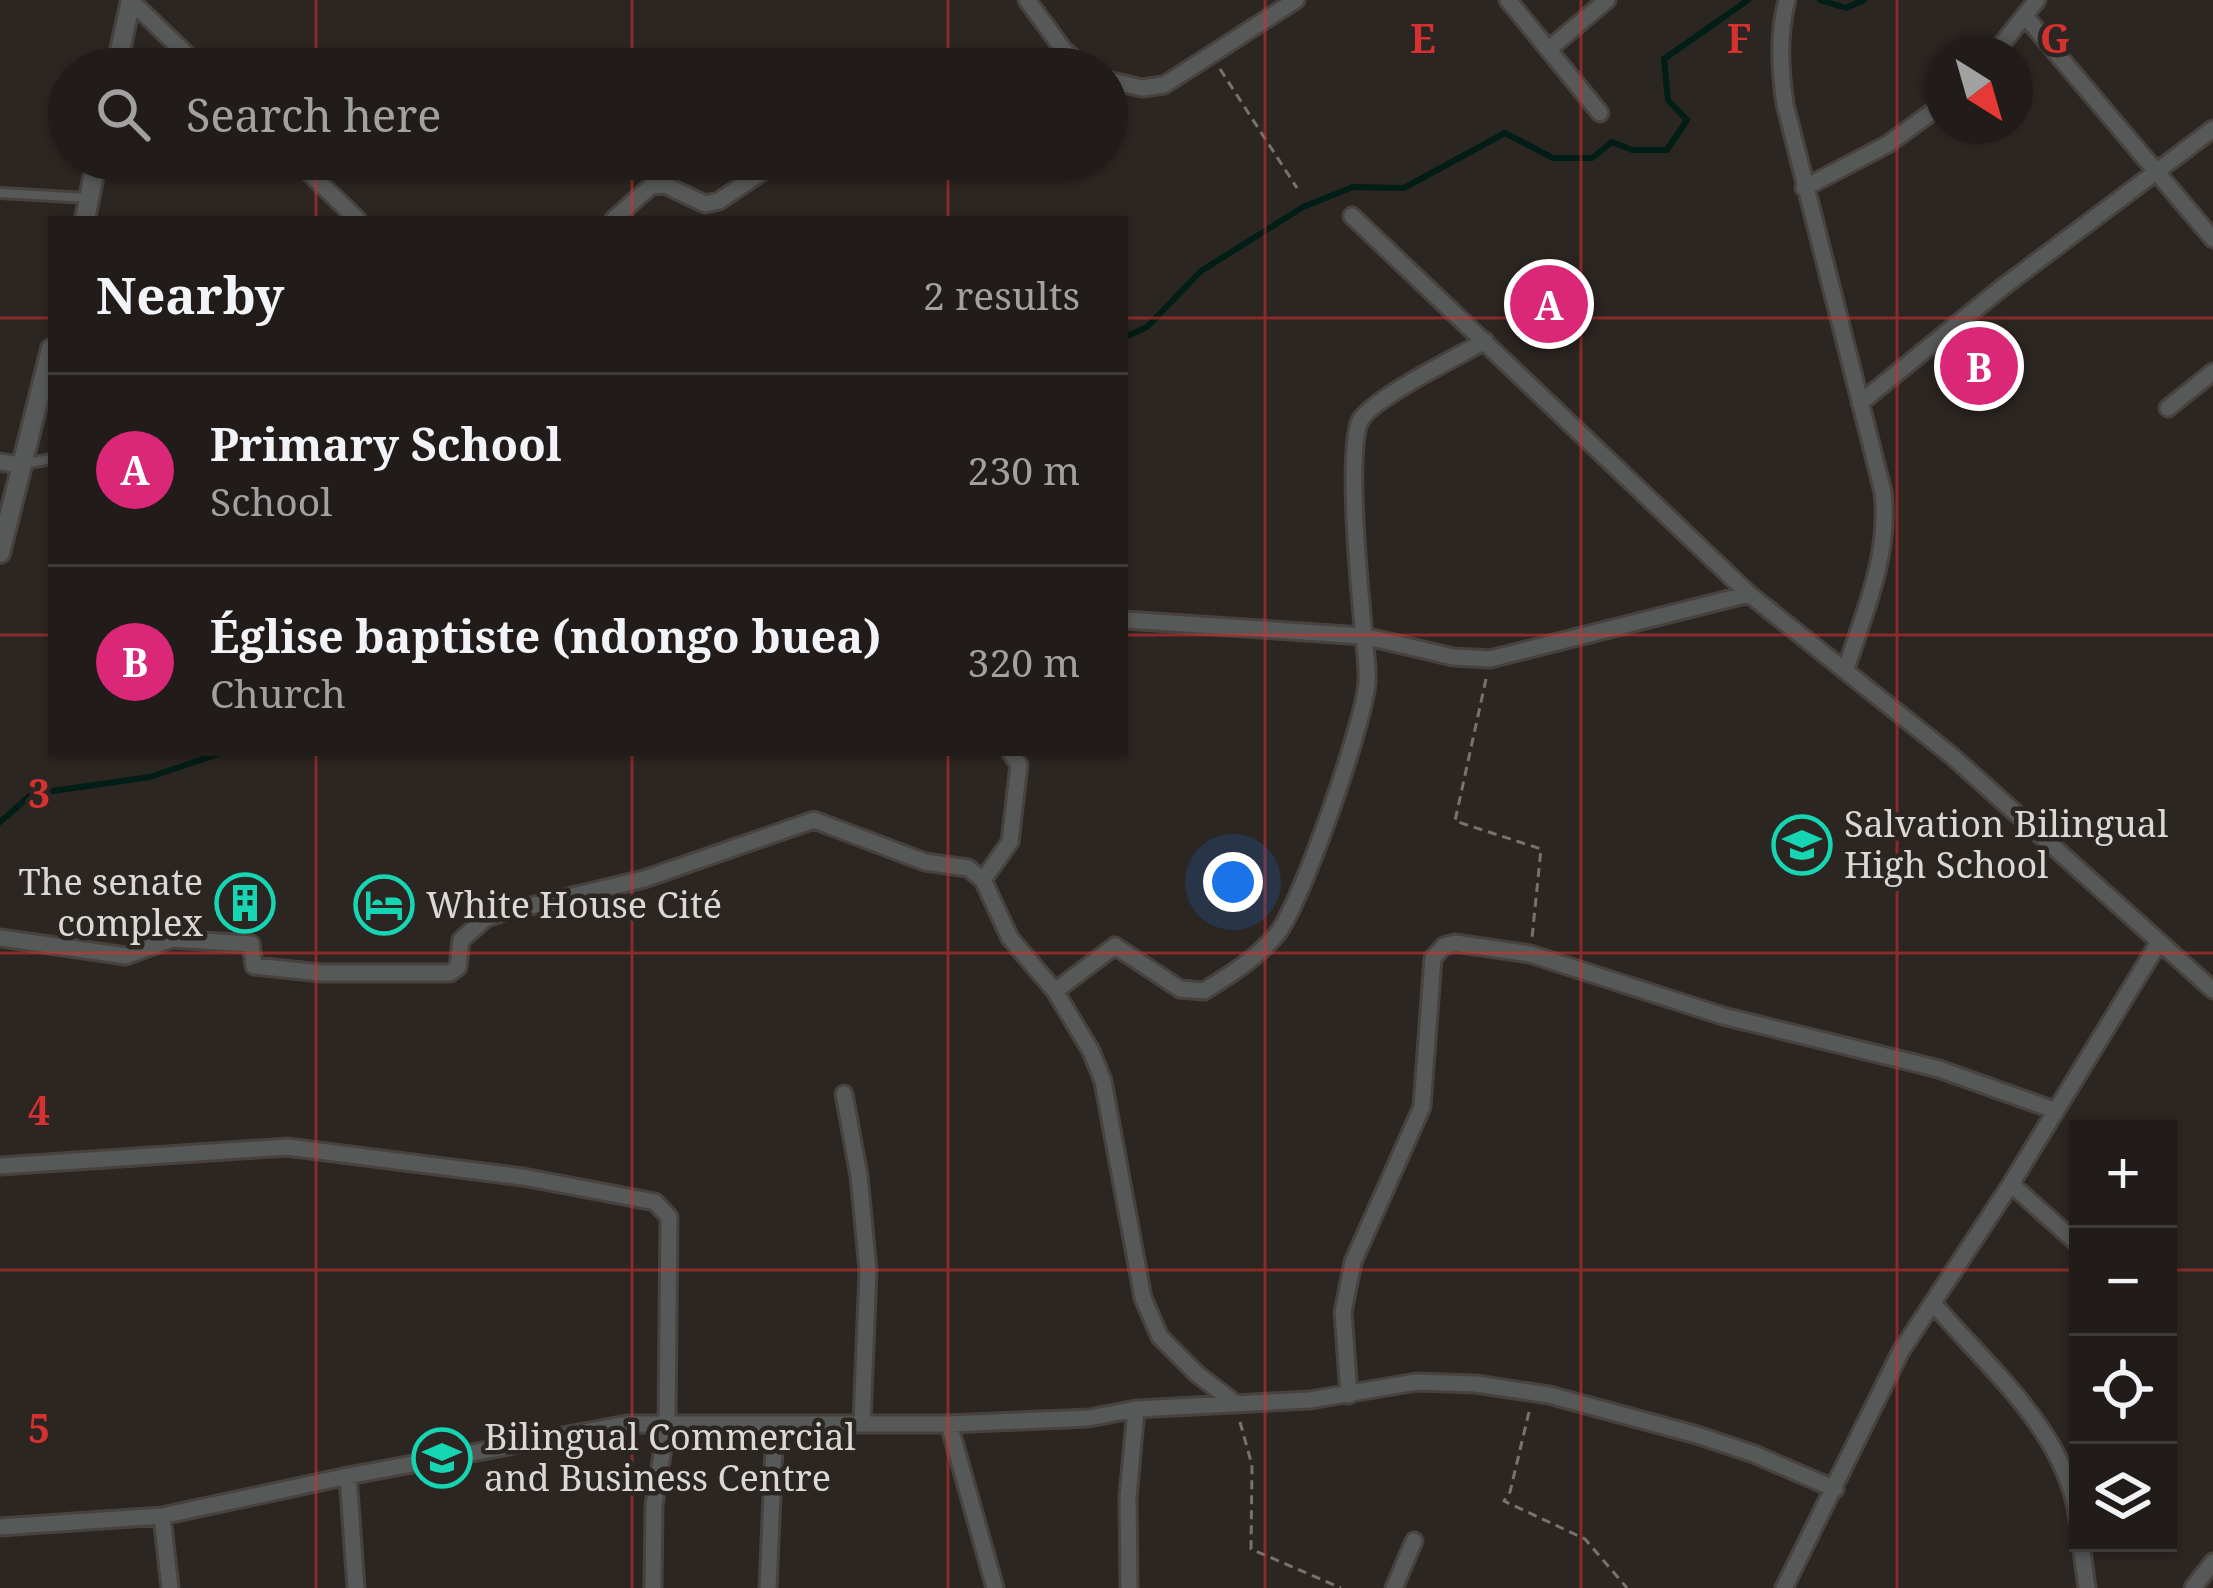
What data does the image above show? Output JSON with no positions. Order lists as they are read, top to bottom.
{
  "places": {
    "school or university": ["Salvation Bilingual High School", "Bilingual Commercial and Business Centre"],
    "building": ["The senate complex"],
    "hotel": ["White House Cité"]
  },
  "north": "bottom right",
  "page": {
    "search": "Search here",
    "heading": ["Nearby", "2 results"],
    "pins": ["A", "B"],
    "list": [
      {
        "mark": "A",
        "name": "Primary School",
        "note": "School",
        "value": "230 m"
      },
      {
        "mark": "B",
        "name": "Église baptiste (ndongo buea)",
        "note": "Church",
        "value": "320 m"
      }
    ],
    "map_buttons": ["+", "−"]
  },
  "grid": {
    "columns": ["E", "F", "G"],
    "rows": ["3", "4", "5"]
  }
}
